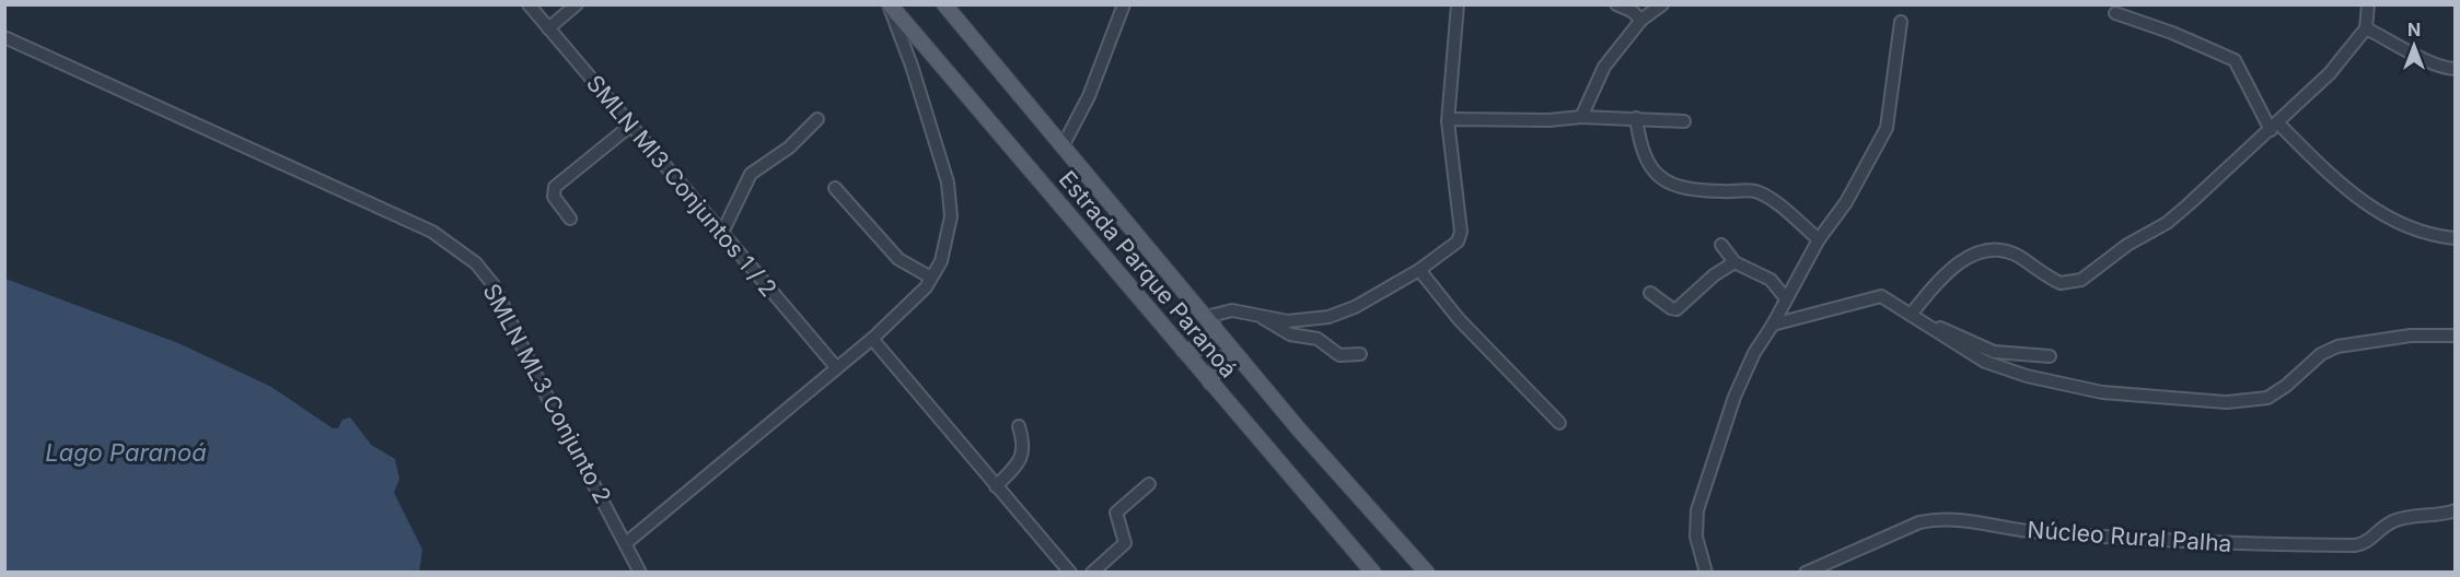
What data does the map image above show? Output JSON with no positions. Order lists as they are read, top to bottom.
{
  "streets": {
    "main road": ["Estrada Parque Paranoá"],
    "street": ["SMLN MI3 Conjuntos 1 / 2", "SMLN ML3 Conjunto 2", "Núcleo Rural Palha"]
  },
  "water": ["Lago Paranoá"],
  "north": "top"
}
